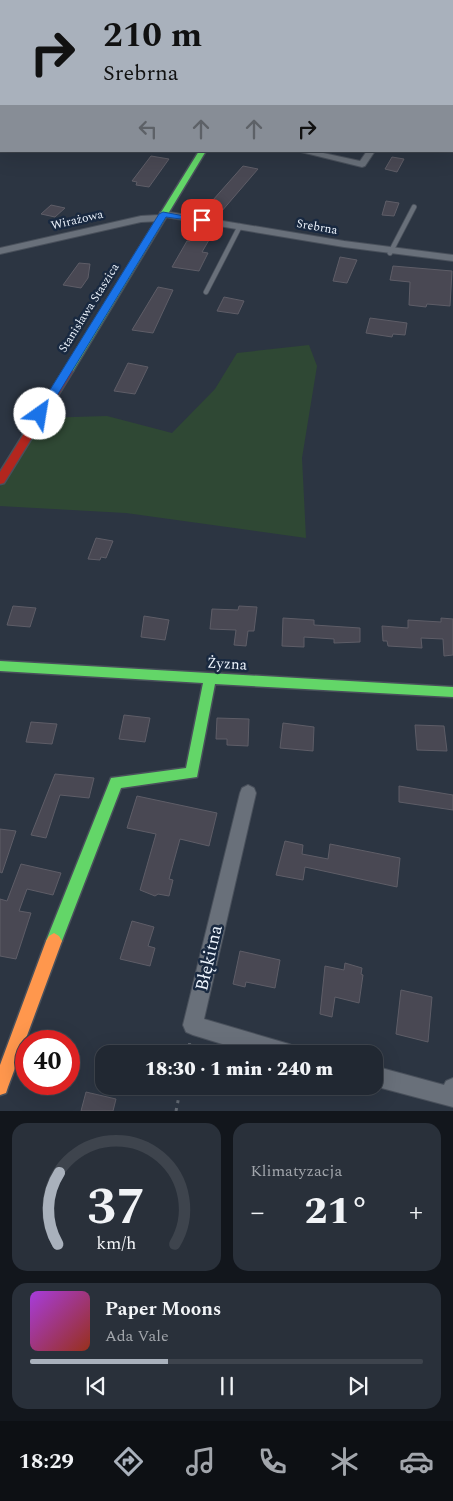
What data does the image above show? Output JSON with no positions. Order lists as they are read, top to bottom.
{
  "streets": {
    "street": [
      "Wirażowa",
      "Srebrna",
      "Stanisława Staszica",
      "Żyzna",
      "Błękitna"
    ]
  },
  "crossings": [
    ["Wirażowa", "Srebrna"],
    ["Wirażowa", "Stanisława Staszica"],
    ["Srebrna", "Stanisława Staszica"]
  ],
  "page": {
    "turn": ["210 m", "Srebrna"],
    "limit": "40",
    "trip": "18:30 · 1 min · 240 m",
    "tile": "Klimatyzacja",
    "heat": ["−", "21°", "+"],
    "song": ["Paper Moons", "Ada Vale"],
    "tabs": "18:29",
    "gauge": ["37", "km/h"]
  }
}
